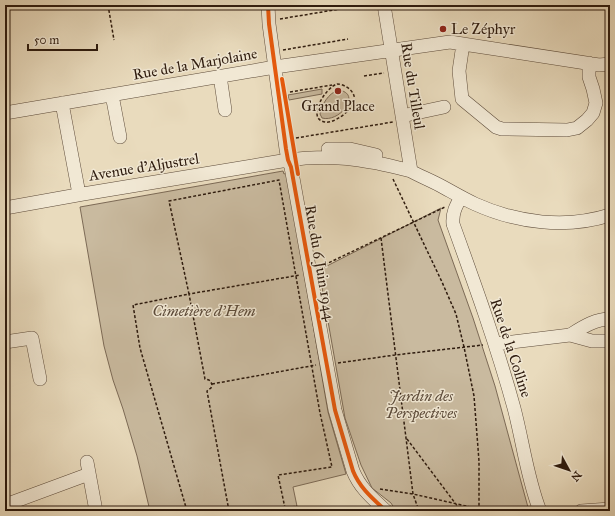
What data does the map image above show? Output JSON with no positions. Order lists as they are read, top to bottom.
{
  "streets": {
    "street": [
      "Rue de la Marjolaine",
      "Rue du Tilleul",
      "Avenue d'Aljustrel",
      "Rue du 6 Juin 1944",
      "Rue de la Colline"
    ]
  },
  "crossings": [
    ["Rue de la Marjolaine", "Rue du Tilleul"],
    ["Rue de la Marjolaine", "Rue du 6 Juin 1944"],
    ["Rue du Tilleul", "Avenue d'Aljustrel"],
    ["Avenue d'Aljustrel", "Rue du 6 Juin 1944"],
    ["Avenue d'Aljustrel", "Rue de la Colline"]
  ],
  "parks": ["Cimetière d'Hem", "Jardin des Perspectives"],
  "places": ["Le Zéphyr", "Grand Place"],
  "scale_bar": "50 m",
  "north": "bottom right"
}
